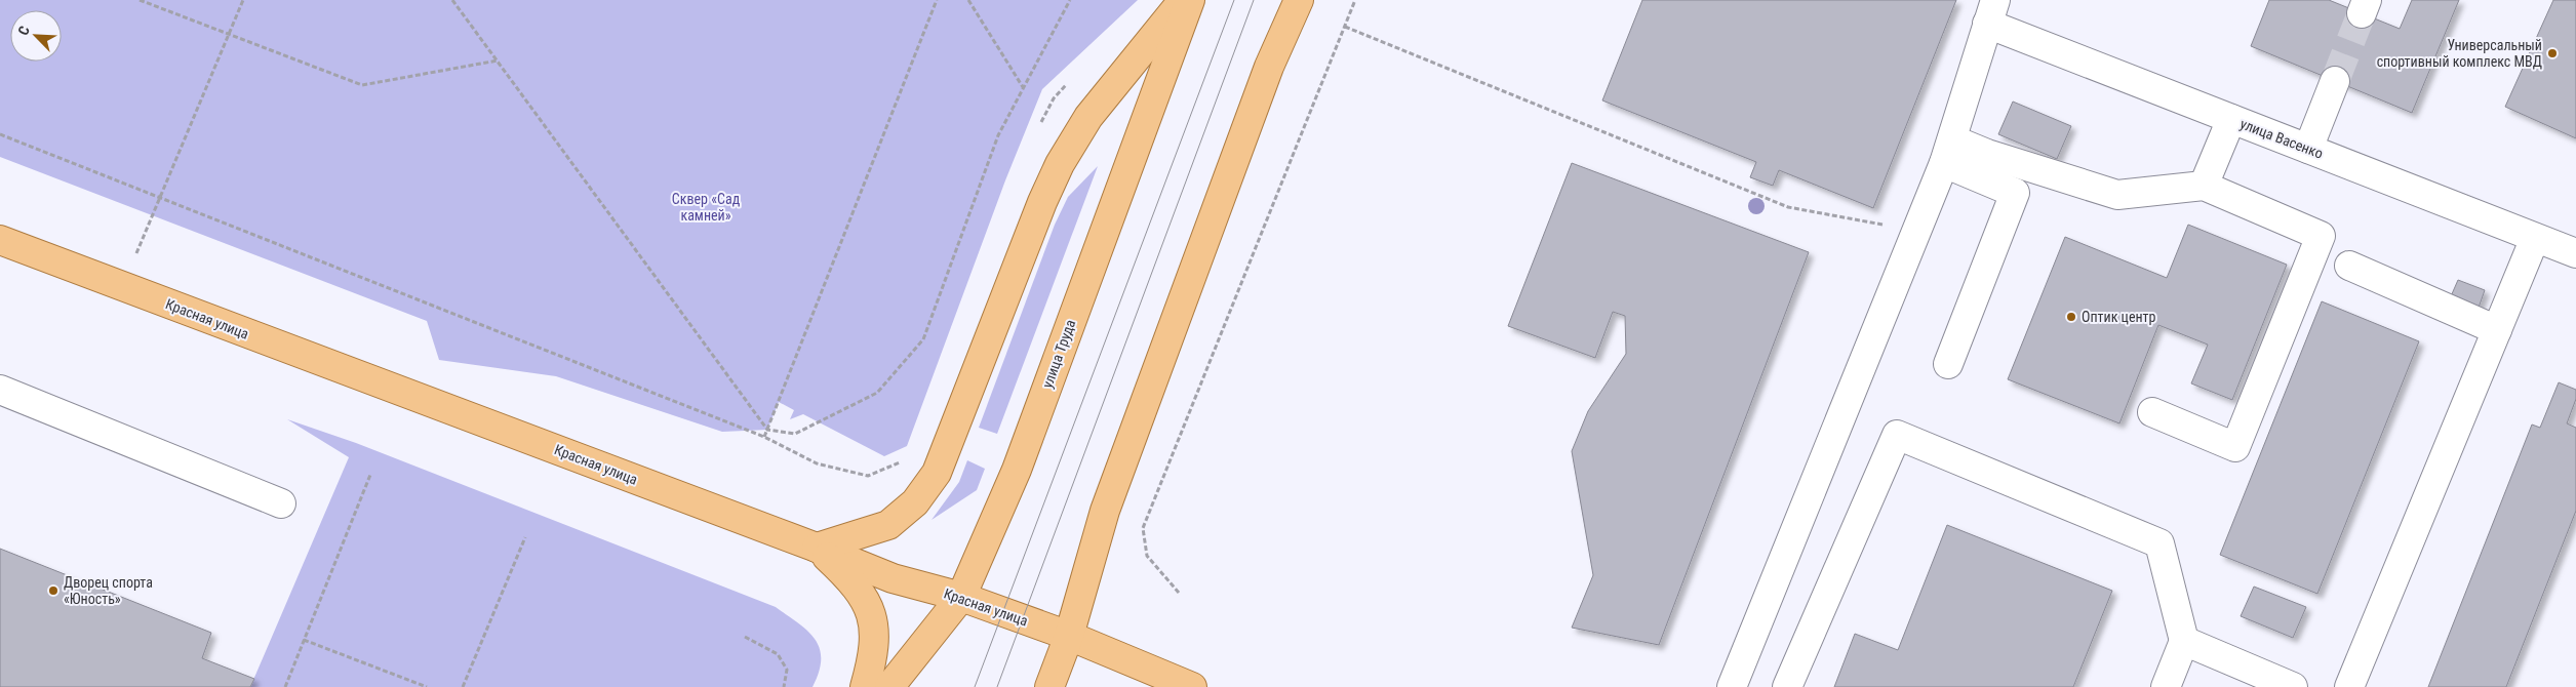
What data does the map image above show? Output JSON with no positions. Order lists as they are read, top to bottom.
{
  "streets": {
    "main road": ["Красная улица", "улица Труда"],
    "street": ["улица Васенко"]
  },
  "crossings": [
    ["Красная улица", "улица Труда"]
  ],
  "parks": ["Сквер «Сад камней»"],
  "places": ["Универсальный спортивный комплекс МВД", "Оптик центр", "Дворец спорта «Юность»"],
  "north": "top left"
}
